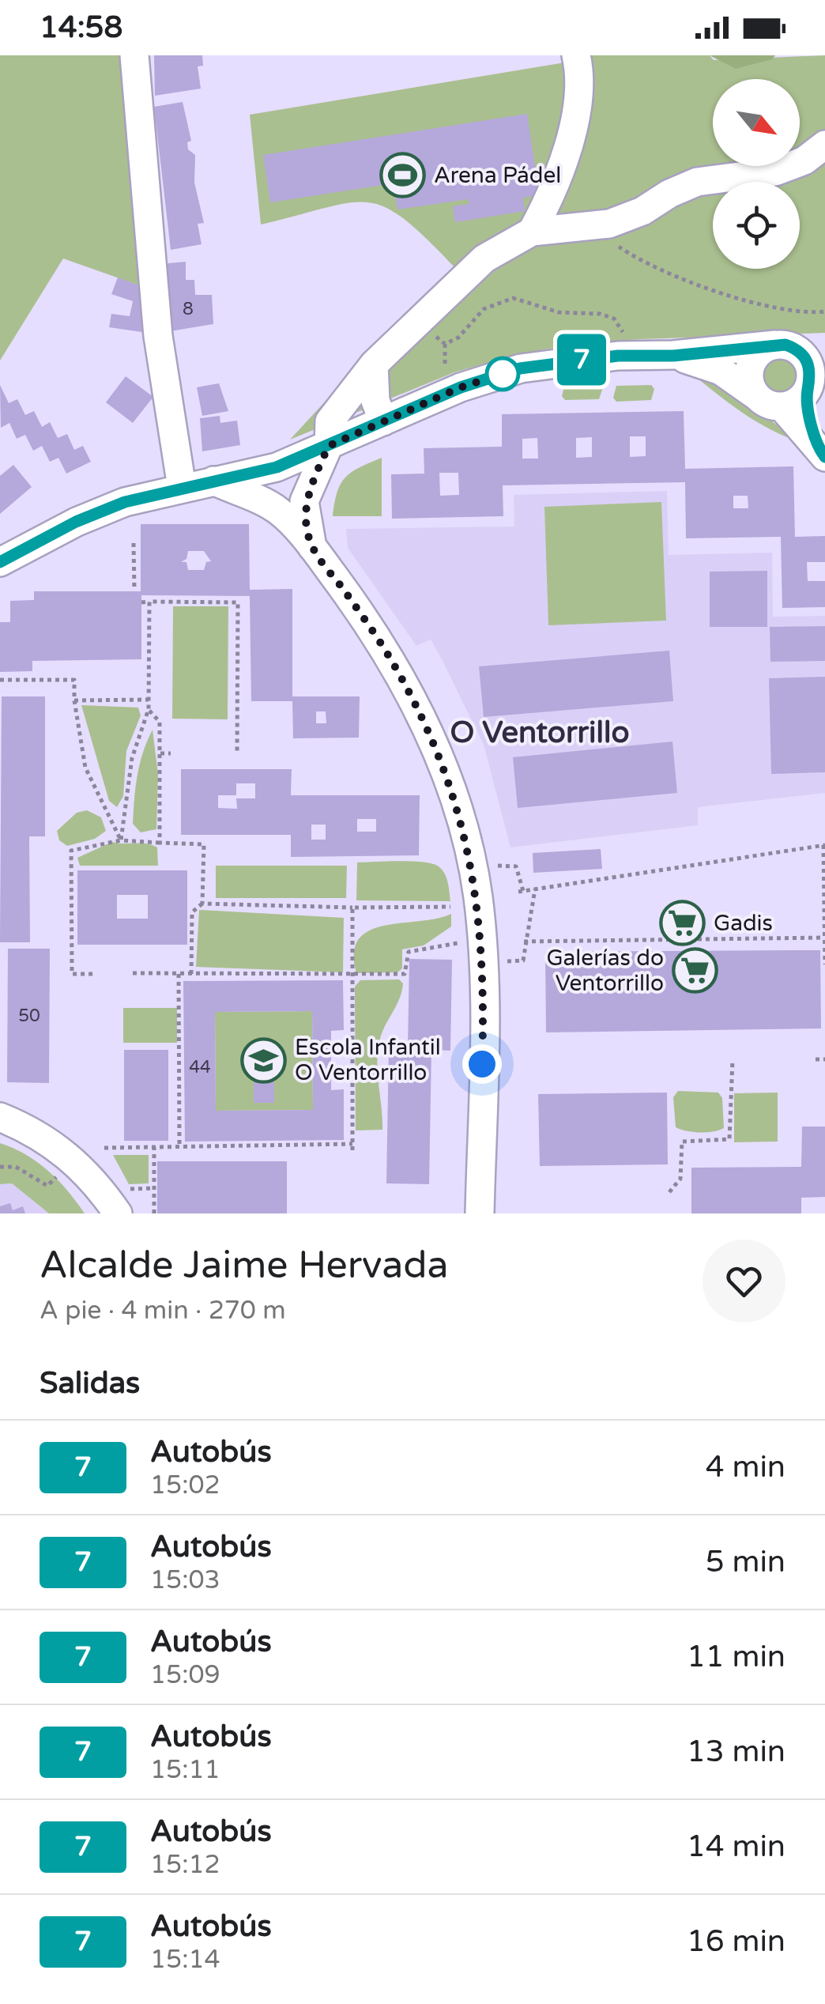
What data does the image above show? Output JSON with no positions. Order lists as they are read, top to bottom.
{
  "districts": ["O Ventorrillo"],
  "places": {
    "sports": ["Arena Pádel"],
    "supermarket": ["Gadis", "Galerías do Ventorrillo"],
    "school or university": ["Escola Infantil O Ventorrillo"]
  },
  "lines": ["bus line 7"],
  "house_numbers": ["8", "50", "44"],
  "north": "bottom right",
  "page": {
    "status": "14:58",
    "on_map": "7",
    "heading": [
      ["Alcalde Jaime Hervada", "A pie · 4 min · 270 m"],
      "Salidas"
    ],
    "list": [
      {
        "mark": "7",
        "name": "Autobús",
        "note": "15:02",
        "value": "4 min"
      },
      {
        "mark": "7",
        "name": "Autobús",
        "note": "15:03",
        "value": "5 min"
      },
      {
        "mark": "7",
        "name": "Autobús",
        "note": "15:09",
        "value": "11 min"
      },
      {
        "mark": "7",
        "name": "Autobús",
        "note": "15:11",
        "value": "13 min"
      },
      {
        "mark": "7",
        "name": "Autobús",
        "note": "15:12",
        "value": "14 min"
      },
      {
        "mark": "7",
        "name": "Autobús",
        "note": "15:14",
        "value": "16 min"
      }
    ]
  }
}
